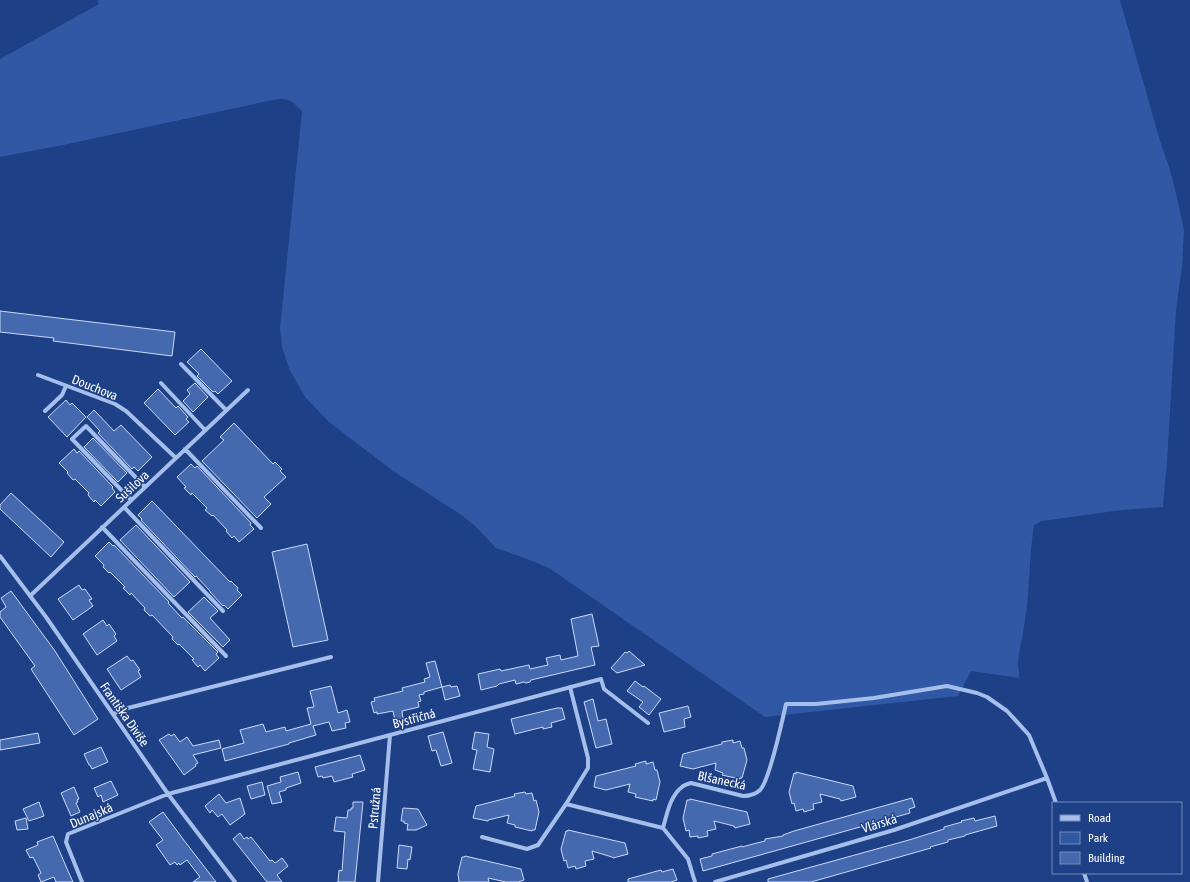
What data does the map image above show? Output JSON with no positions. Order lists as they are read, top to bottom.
{
  "streets": {
    "street": [
      "Douchova",
      "Sušilova",
      "Františka Diviše",
      "Bystřičná",
      "Blšanecká",
      "Pstružná",
      "Dunajská",
      "Vlárská"
    ]
  },
  "crossings": [
    ["Douchova", "Sušilova"],
    ["Sušilova", "Františka Diviše"],
    ["Františka Diviše", "Bystřičná"],
    ["Františka Diviše", "Dunajská"],
    ["Bystřičná", "Pstružná"],
    ["Bystřičná", "Dunajská"],
    ["Blšanecká", "Vlárská"]
  ],
  "legend": ["Road", "Park", "Building"]
}
